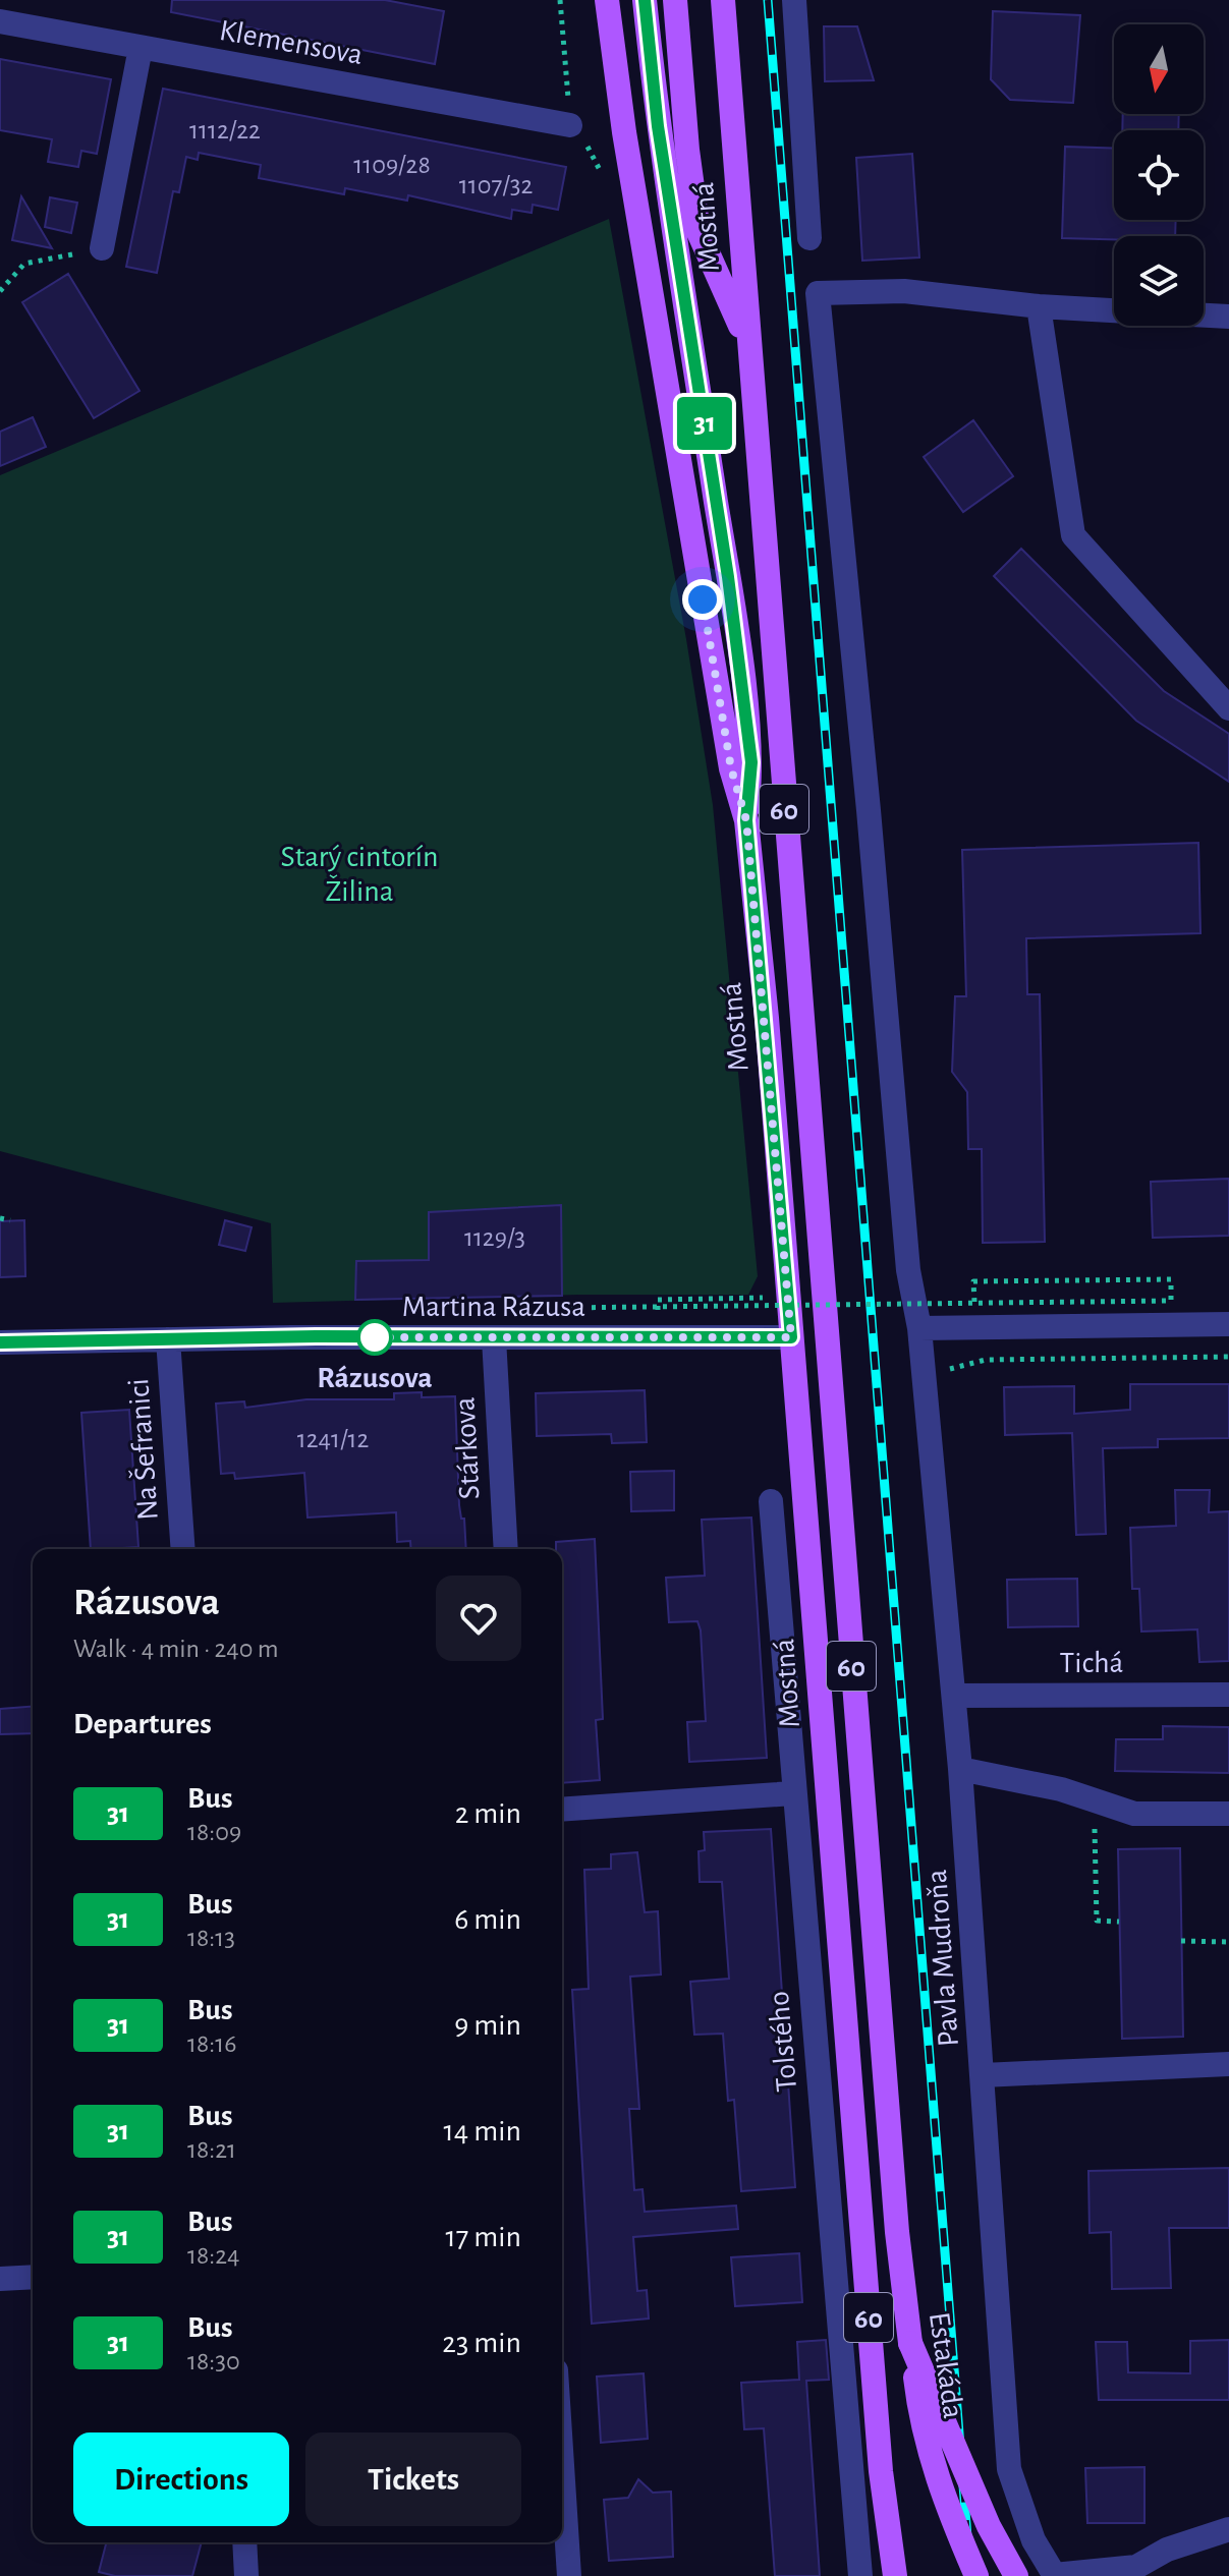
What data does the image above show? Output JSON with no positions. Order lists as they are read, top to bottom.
{
  "streets": {
    "main road": ["Mostná", "60", "Estakáda"],
    "street": [
      "Klemensova",
      "Martina Rázusa",
      "Stárkova",
      "Na Šefranici",
      "Tichá",
      "Pavla Mudroňa",
      "Tolstého"
    ]
  },
  "crossings": [
    ["Mostná", "Martina Rázusa"],
    ["Mostná", "Estakáda"],
    ["Martina Rázusa", "Stárkova"],
    ["Martina Rázusa", "Na Šefranici"],
    ["Tichá", "Pavla Mudroňa"]
  ],
  "parks": ["Starý cintorín Žilina"],
  "places": ["Rázusova"],
  "lines": ["bus line 31"],
  "house_numbers": [
    "1112/22",
    "1109/28",
    "1107/32",
    "1129/3",
    "1241/12"
  ],
  "north": "bottom",
  "page": {
    "on_map": "31",
    "heading": [
      ["Rázusova", "Walk · 4 min · 240 m"],
      "Departures"
    ],
    "list": [
      {
        "mark": "31",
        "name": "Bus",
        "note": "18:09",
        "value": "2 min"
      },
      {
        "mark": "31",
        "name": "Bus",
        "note": "18:13",
        "value": "6 min"
      },
      {
        "mark": "31",
        "name": "Bus",
        "note": "18:16",
        "value": "9 min"
      },
      {
        "mark": "31",
        "name": "Bus",
        "note": "18:21",
        "value": "14 min"
      },
      {
        "mark": "31",
        "name": "Bus",
        "note": "18:24",
        "value": "17 min"
      },
      {
        "mark": "31",
        "name": "Bus",
        "note": "18:30",
        "value": "23 min"
      }
    ],
    "buttons": ["Directions", "Tickets"]
  }
}
